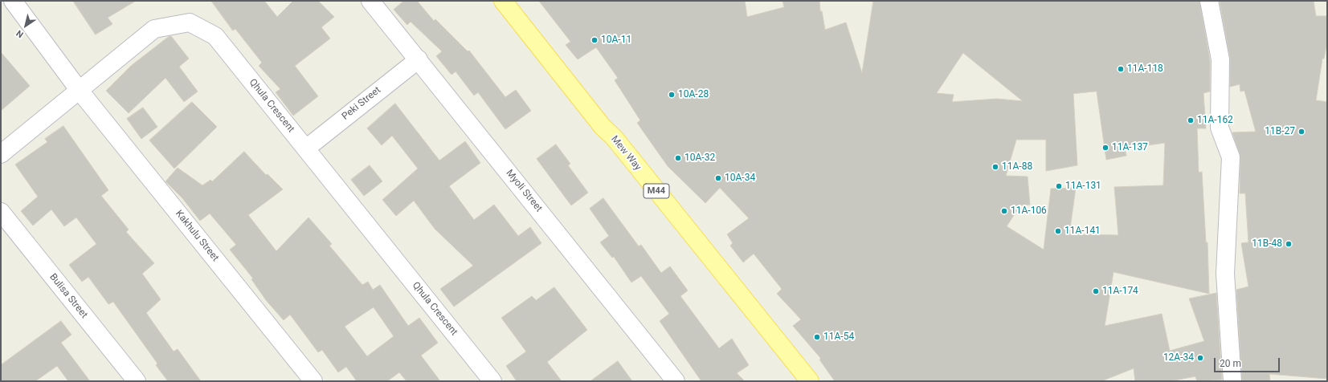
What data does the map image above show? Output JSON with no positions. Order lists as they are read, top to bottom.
{
  "streets": {
    "main road": ["Mew Way", "M44"],
    "street": [
      "Peki Street",
      "Qhula Crescent",
      "Myoli Street",
      "Kakhulu Street",
      "Bulisa Street"
    ]
  },
  "crossings": [
    ["Peki Street", "Qhula Crescent"],
    ["Peki Street", "Myoli Street"],
    ["Qhula Crescent", "Kakhulu Street"]
  ],
  "places": [
    "10A-11",
    "11A-118",
    "10A-28",
    "11A-162",
    "11B-27",
    "11A-137",
    "10A-32",
    "11A-88",
    "10A-34",
    "11A-131",
    "11A-106",
    "11A-141",
    "11B-48",
    "11A-174",
    "11A-54",
    "12A-34"
  ],
  "scale_bar": "20 m",
  "north": "bottom left"
}
